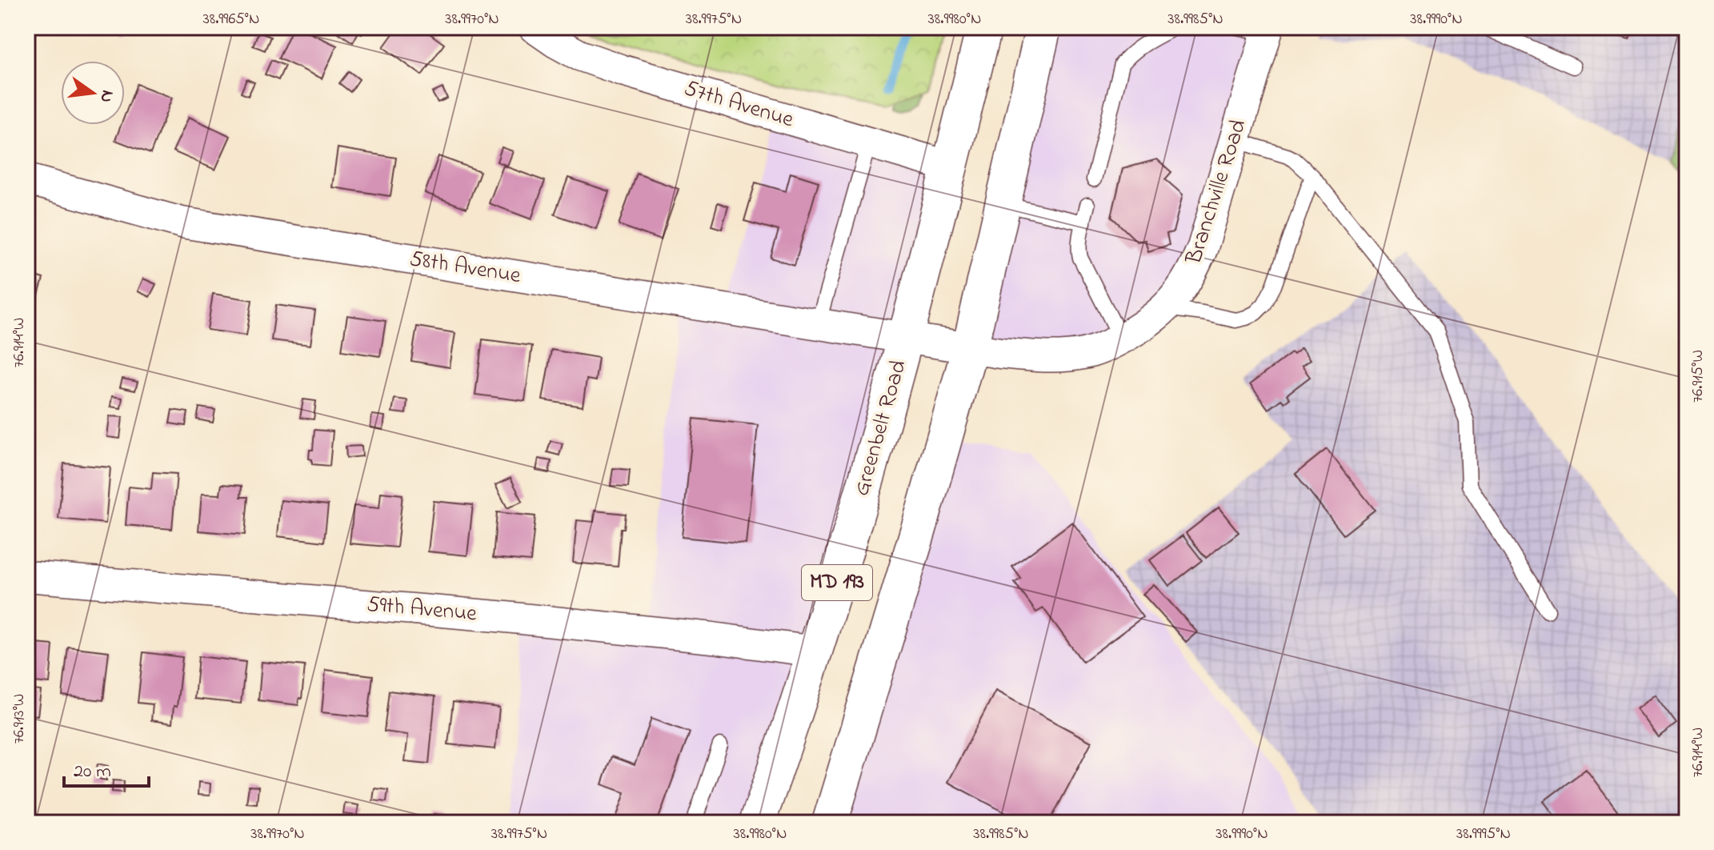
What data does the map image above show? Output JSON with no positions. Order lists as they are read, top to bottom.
{
  "streets": {
    "main road": ["Greenbelt Road", "MD 193"],
    "street": [
      "57th Avenue",
      "Branchville Road",
      "58th Avenue",
      "59th Avenue"
    ]
  },
  "crossings": [
    ["57th Avenue", "Greenbelt Road"],
    ["Branchville Road", "58th Avenue"],
    ["Branchville Road", "Greenbelt Road"],
    ["Branchville Road", "MD 193"],
    ["58th Avenue", "Greenbelt Road"],
    ["Greenbelt Road", "59th Avenue"]
  ],
  "scale_bar": "20 m",
  "north": "right",
  "coordinates": [
    "38.9965°N",
    "38.9970°N",
    "38.9975°N",
    "38.9980°N",
    "38.9985°N",
    "38.9990°N",
    "76.914°W",
    "76.915°W",
    "76.913°W",
    "38.9995°N"
  ]
}
